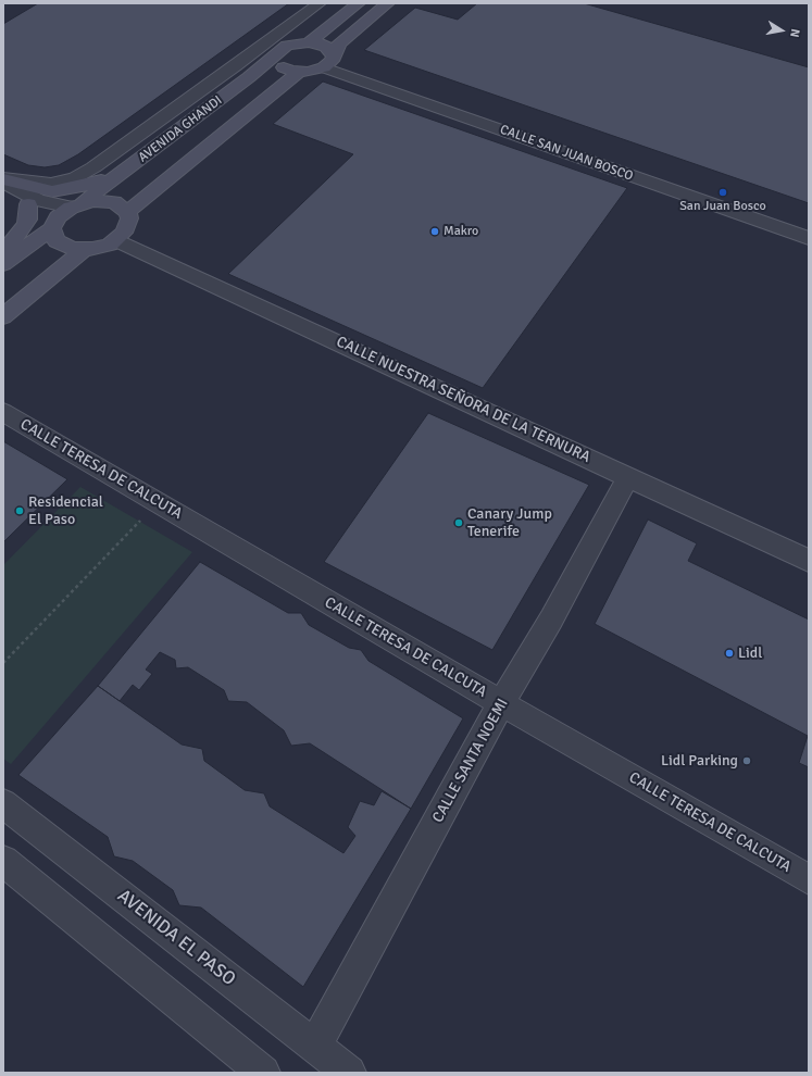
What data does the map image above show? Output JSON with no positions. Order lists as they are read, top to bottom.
{
  "streets": {
    "street": [
      "AVENIDA GHANDI",
      "CALLE SAN JUAN BOSCO",
      "CALLE NUESTRA SEÑORA DE LA TERNURA",
      "CALLE TERESA DE CALCUTA",
      "CALLE SANTA NOEMI",
      "AVENIDA EL PASO"
    ]
  },
  "crossings": [
    ["AVENIDA GHANDI", "CALLE NUESTRA SEÑORA DE LA TERNURA"],
    ["CALLE NUESTRA SEÑORA DE LA TERNURA", "CALLE SANTA NOEMI"],
    ["CALLE TERESA DE CALCUTA", "CALLE SANTA NOEMI"],
    ["CALLE SANTA NOEMI", "AVENIDA EL PASO"]
  ],
  "places": [
    "San Juan Bosco",
    "Makro",
    "Residencial El Paso",
    "Canary Jump Tenerife",
    "Lidl",
    "Lidl Parking"
  ],
  "north": "right"
}
